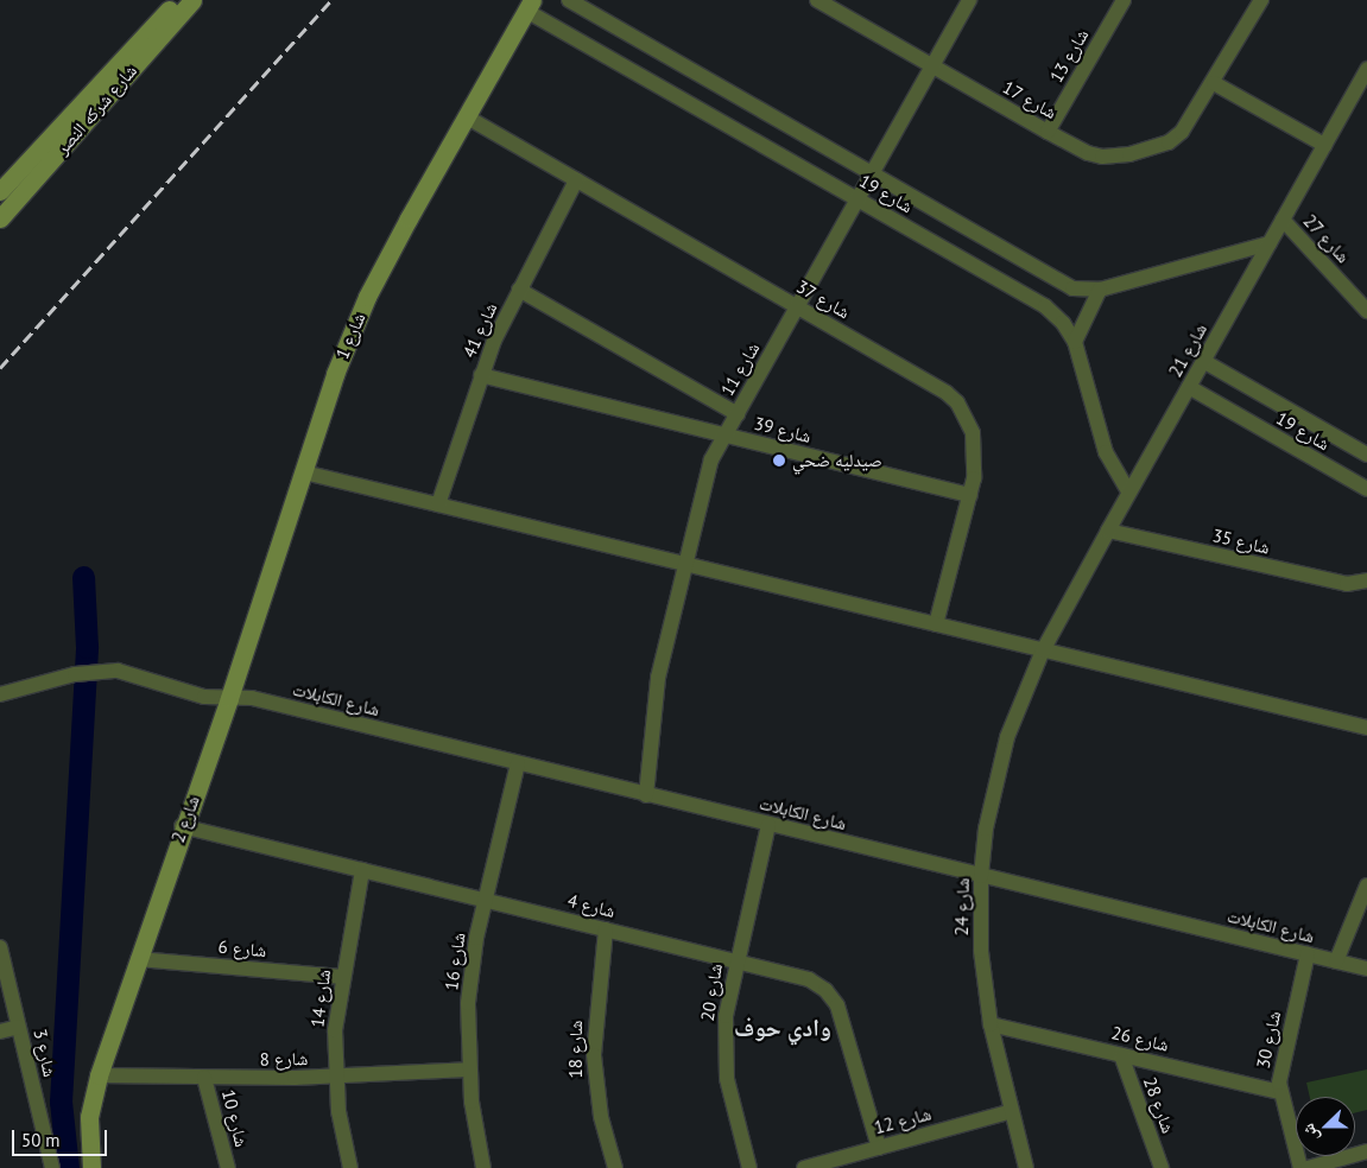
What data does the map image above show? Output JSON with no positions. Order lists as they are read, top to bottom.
{
  "streets": {
    "street": [
      "شارع 13",
      "شارع 17",
      "شارع شركه النصر",
      "شارع 19",
      "شارع 27",
      "شارع 37",
      "شارع 41",
      "شارع 1",
      "شارع 21",
      "شارع 11",
      "شارع 39",
      "شارع 35",
      "شارع الكابلات",
      "شارع 2",
      "شارع 4",
      "شارع 24",
      "شارع 6",
      "شارع 16",
      "شارع 20",
      "شارع 14",
      "شارع 26",
      "شارع 30",
      "شارع 18",
      "شارع 3",
      "شارع 8",
      "شارع 28",
      "شارع 10",
      "شارع 12"
    ]
  },
  "crossings": [
    ["شارع 13", "شارع 17"],
    ["شارع 17", "شارع 11"],
    ["شارع 19", "شارع 1"],
    ["شارع 19", "شارع 21"],
    ["شارع 19", "شارع 11"],
    ["شارع 27", "شارع 21"],
    ["شارع 37", "شارع 41"],
    ["شارع 37", "شارع 1"],
    ["شارع 37", "شارع 11"],
    ["شارع 37", "شارع 39"],
    ["شارع 41", "شارع 39"],
    ["شارع 1", "شارع الكابلات"],
    ["شارع 1", "شارع 2"],
    ["شارع 21", "شارع 35"],
    ["شارع 21", "شارع 24"],
    ["شارع 11", "شارع 39"],
    ["شارع 11", "شارع الكابلات"],
    ["شارع الكابلات", "شارع 2"],
    ["شارع الكابلات", "شارع 24"],
    ["شارع الكابلات", "شارع 16"],
    ["شارع الكابلات", "شارع 20"],
    ["شارع الكابلات", "شارع 30"],
    ["شارع 2", "شارع 4"],
    ["شارع 2", "شارع 6"],
    ["شارع 2", "شارع 8"],
    ["شارع 4", "شارع 16"],
    ["شارع 4", "شارع 20"],
    ["شارع 4", "شارع 14"],
    ["شارع 4", "شارع 18"],
    ["شارع 4", "شارع 12"],
    ["شارع 24", "شارع 26"],
    ["شارع 24", "شارع 12"],
    ["شارع 6", "شارع 14"],
    ["شارع 16", "شارع 8"],
    ["شارع 14", "شارع 8"],
    ["شارع 26", "شارع 30"],
    ["شارع 26", "شارع 28"],
    ["شارع 8", "شارع 10"]
  ],
  "districts": ["وادي حوف"],
  "places": ["صيدليه ضحي"],
  "scale_bar": "50 m",
  "north": "left"
}
